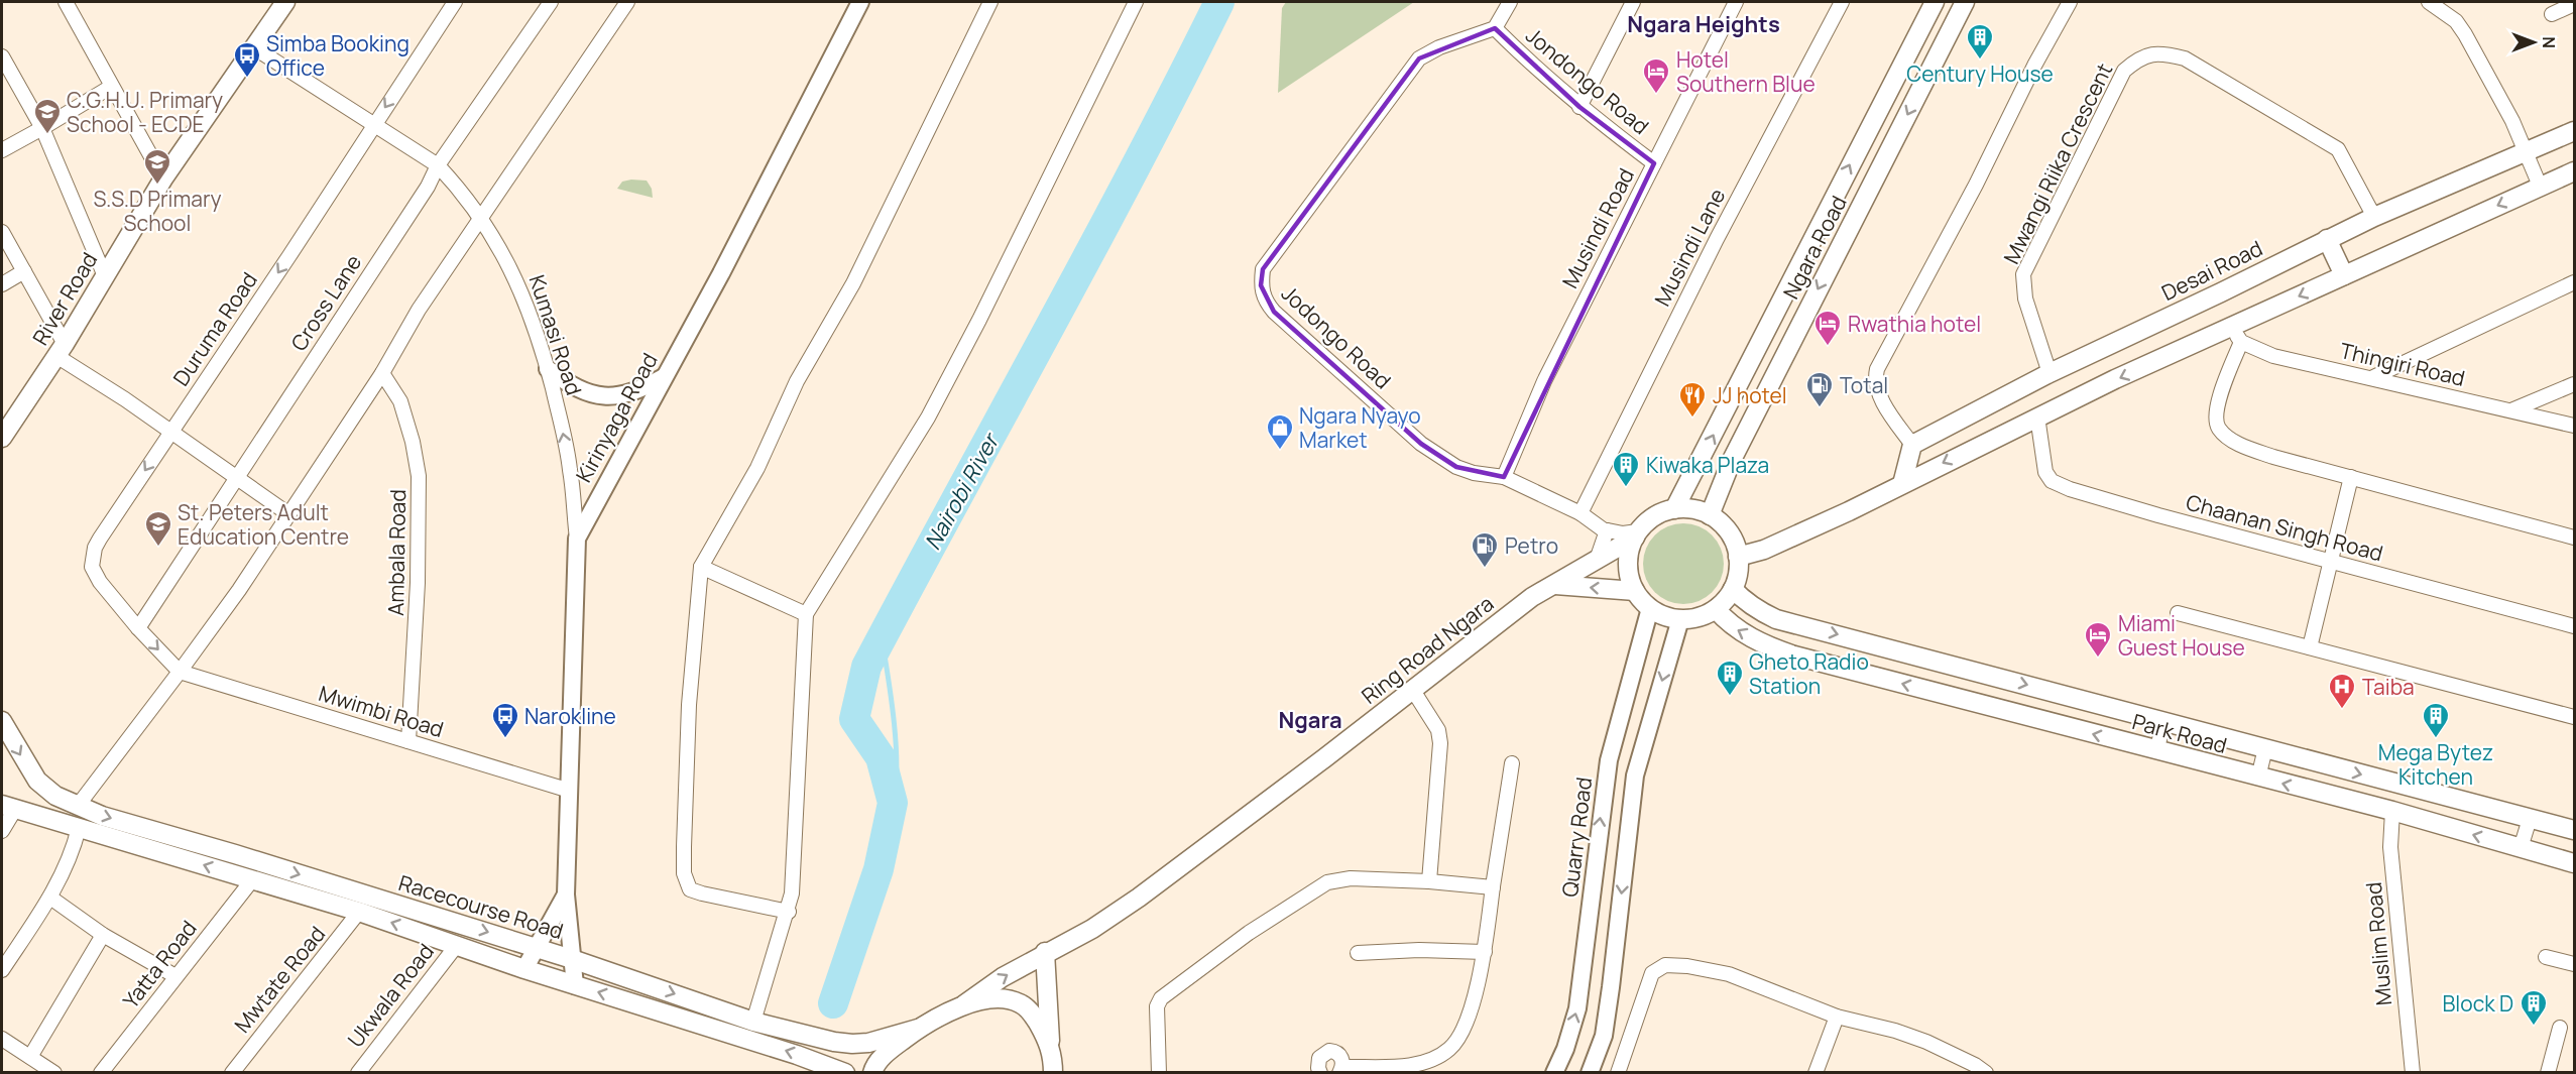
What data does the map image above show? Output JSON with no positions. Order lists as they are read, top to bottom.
{
  "streets": {
    "main road": [
      "Ngara Road",
      "Desai Road",
      "River Road",
      "Ring Road Ngara",
      "Park Road",
      "Racecourse Road"
    ],
    "street": [
      "Jondongo Road",
      "Mwangi Riika Crescent",
      "Musindi Road",
      "Musindi Lane",
      "Cross Lane",
      "Duruma Road",
      "Kumasi Road",
      "Jodongo Road",
      "Thingiri Road",
      "Kirinyaga Road",
      "Chaanan Singh Road",
      "Ambala Road",
      "Mwimbi Road",
      "Quarry Road",
      "Muslim Road",
      "Yatta Road",
      "Mwtate Road",
      "Ukwala Road"
    ]
  },
  "crossings": [
    ["Jondongo Road", "Musindi Road"],
    ["Jondongo Road", "Jodongo Road"],
    ["Mwangi Riika Crescent", "Desai Road"],
    ["Musindi Road", "Jodongo Road"],
    ["Musindi Lane", "Jodongo Road"],
    ["Ngara Road", "Ring Road Ngara"],
    ["Ngara Road", "Park Road"],
    ["Ngara Road", "Quarry Road"],
    ["River Road", "Kumasi Road"],
    ["Cross Lane", "Duruma Road"],
    ["Cross Lane", "Kumasi Road"],
    ["Duruma Road", "Kumasi Road"],
    ["Duruma Road", "Mwimbi Road"],
    ["Kumasi Road", "Kirinyaga Road"],
    ["Kirinyaga Road", "Mwimbi Road"],
    ["Kirinyaga Road", "Racecourse Road"],
    ["Ambala Road", "Mwimbi Road"],
    ["Ring Road Ngara", "Park Road"],
    ["Ring Road Ngara", "Quarry Road"],
    ["Park Road", "Quarry Road"],
    ["Park Road", "Muslim Road"],
    ["Racecourse Road", "Yatta Road"],
    ["Racecourse Road", "Mwtate Road"],
    ["Racecourse Road", "Ukwala Road"]
  ],
  "one_way": ["Duruma Road"],
  "districts": ["Ngara Heights", "Ngara"],
  "water": ["Nairobi River"],
  "places": {
    "building": [
      "Century House",
      "Kiwaka Plaza",
      "Gheto Radio Station",
      "Mega Bytez Kitchen",
      "Block D"
    ],
    "bus stop": ["Simba Booking Office", "Narokline"],
    "hotel": ["Hotel Southern Blue", "Rwathia hotel", "Miami Guest House"],
    "school or university": ["C.G.H.U. Primary School - ECDE", "S.S.D Primary School", "St. Peters Adult Education Centre"],
    "fuel station": ["Total", "Petro"],
    "restaurant": ["JJ hotel"],
    "shop": ["Ngara Nyayo Market"],
    "hospital": ["Taiba"]
  },
  "north": "right"
}
